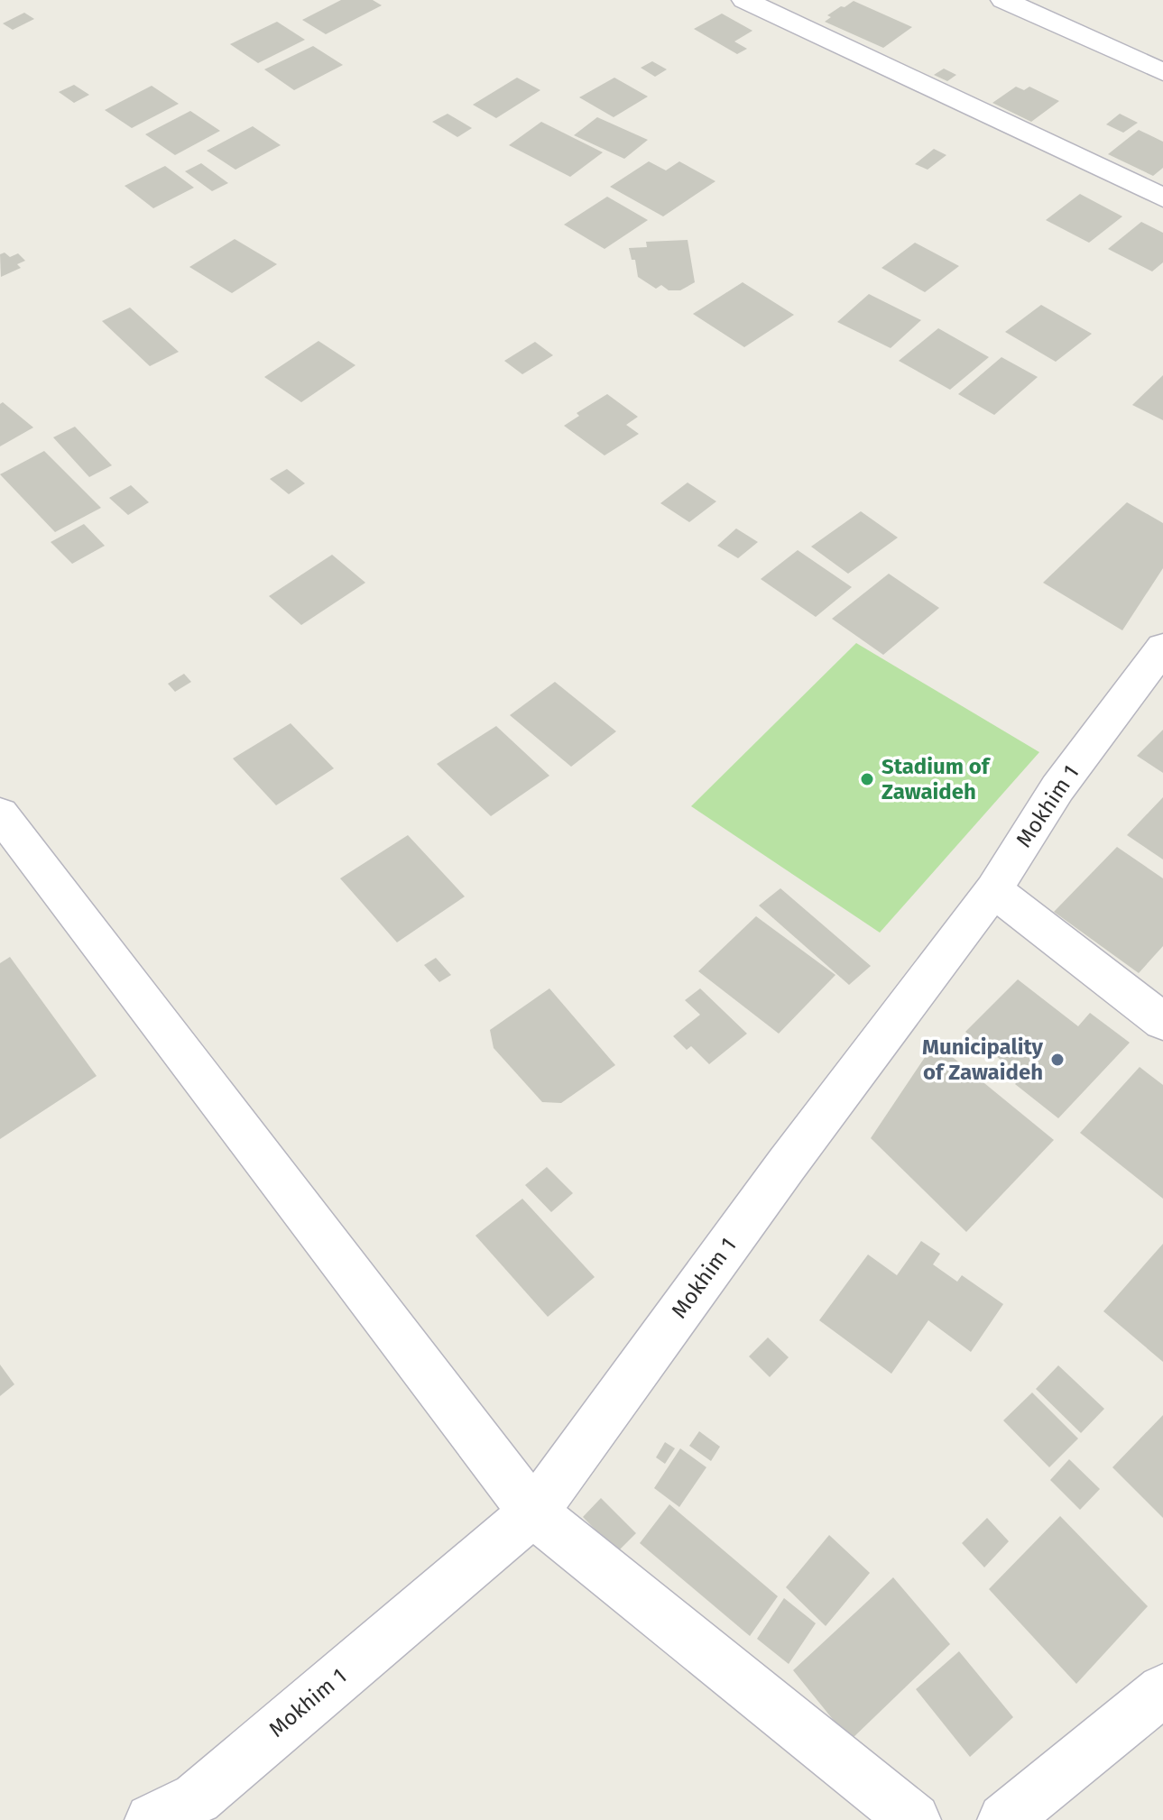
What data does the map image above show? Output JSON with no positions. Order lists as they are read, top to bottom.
{
  "streets": {
    "street": ["Mokhim 1"]
  },
  "places": ["Stadium of Zawaideh", "Municipality of Zawaideh"]
}
